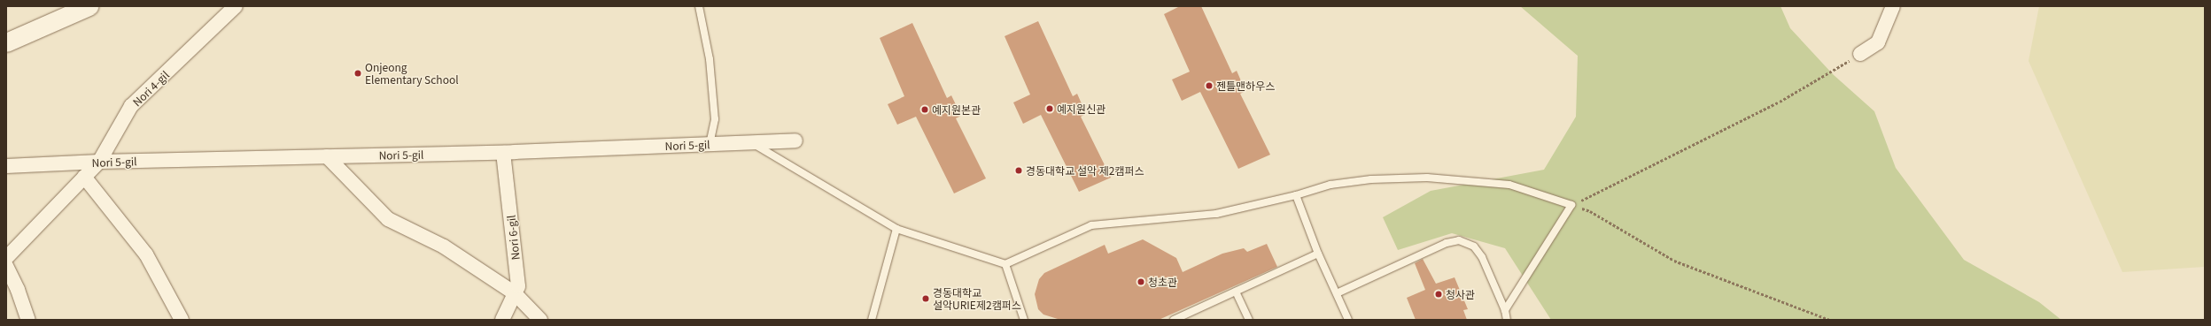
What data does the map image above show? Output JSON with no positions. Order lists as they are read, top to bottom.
{
  "streets": {
    "street": ["Nori 4-gil", "Nori 5-gil", "Nori 6-gil"]
  },
  "crossings": [
    ["Nori 4-gil", "Nori 5-gil"],
    ["Nori 5-gil", "Nori 6-gil"]
  ],
  "places": [
    "Onjeong Elementary School",
    "젠틀맨하우스",
    "예지원신관",
    "예지원본관",
    "경동대학교 설악 제2캠퍼스",
    "청초관",
    "청사관",
    "경동대학교 설악URIE제2캠퍼스"
  ]
}
